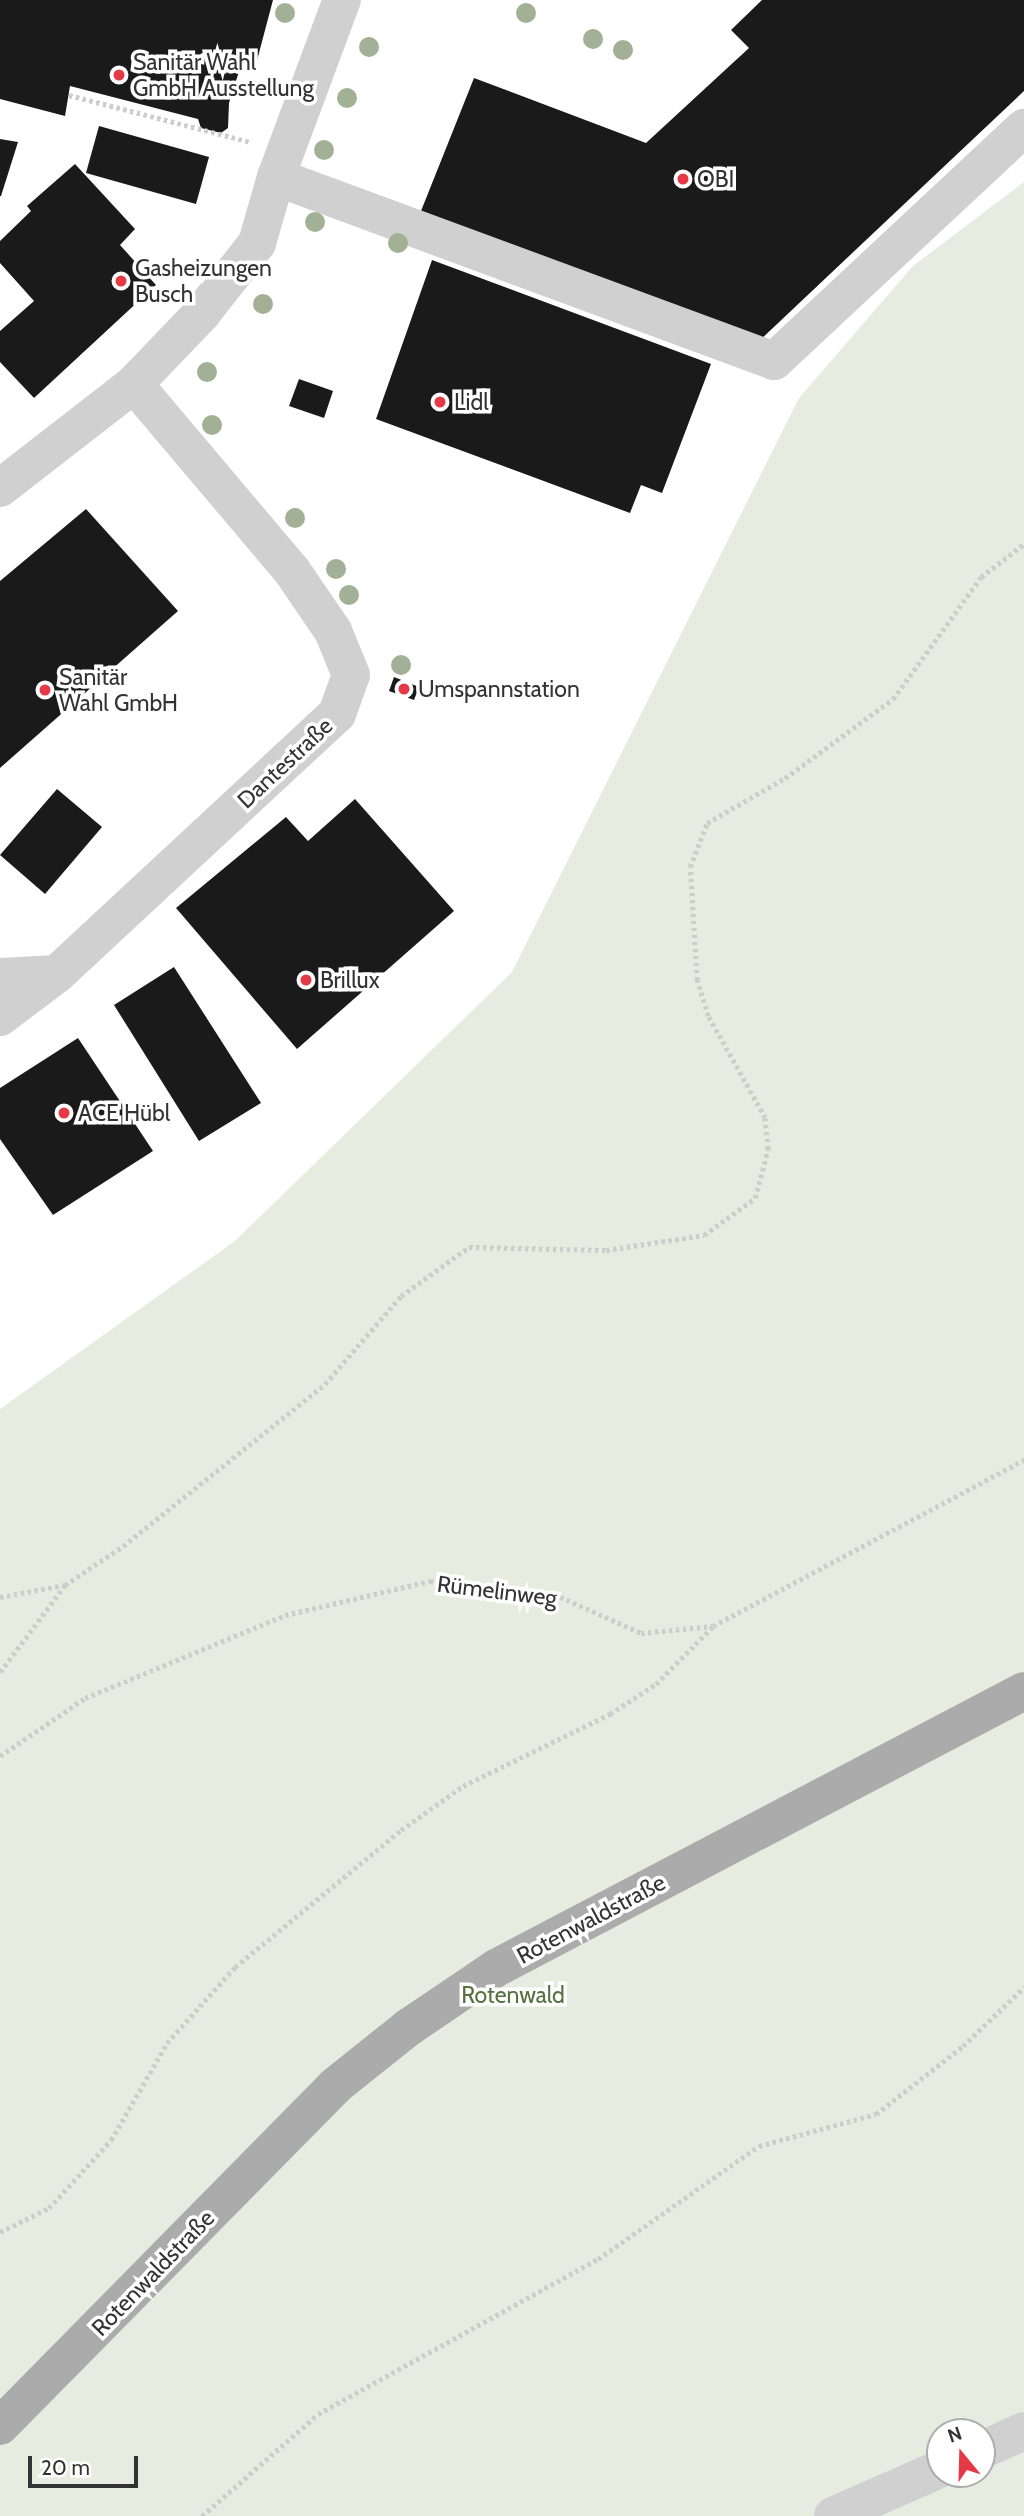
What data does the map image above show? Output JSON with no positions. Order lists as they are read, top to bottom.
{
  "streets": {
    "main road": ["Rotenwaldstraße"],
    "street": ["Dantestraße"],
    "path": ["Rümelinweg"]
  },
  "parks": ["Rotenwald"],
  "places": [
    "Sanitär Wahl GmbH Ausstellung",
    "OBI",
    "Gasheizungen Busch",
    "Lidl",
    "Umspannstation",
    "Sanitär Wahl GmbH",
    "Brillux",
    "ACE Hübl"
  ],
  "scale_bar": "20 m",
  "north": "top"
}
